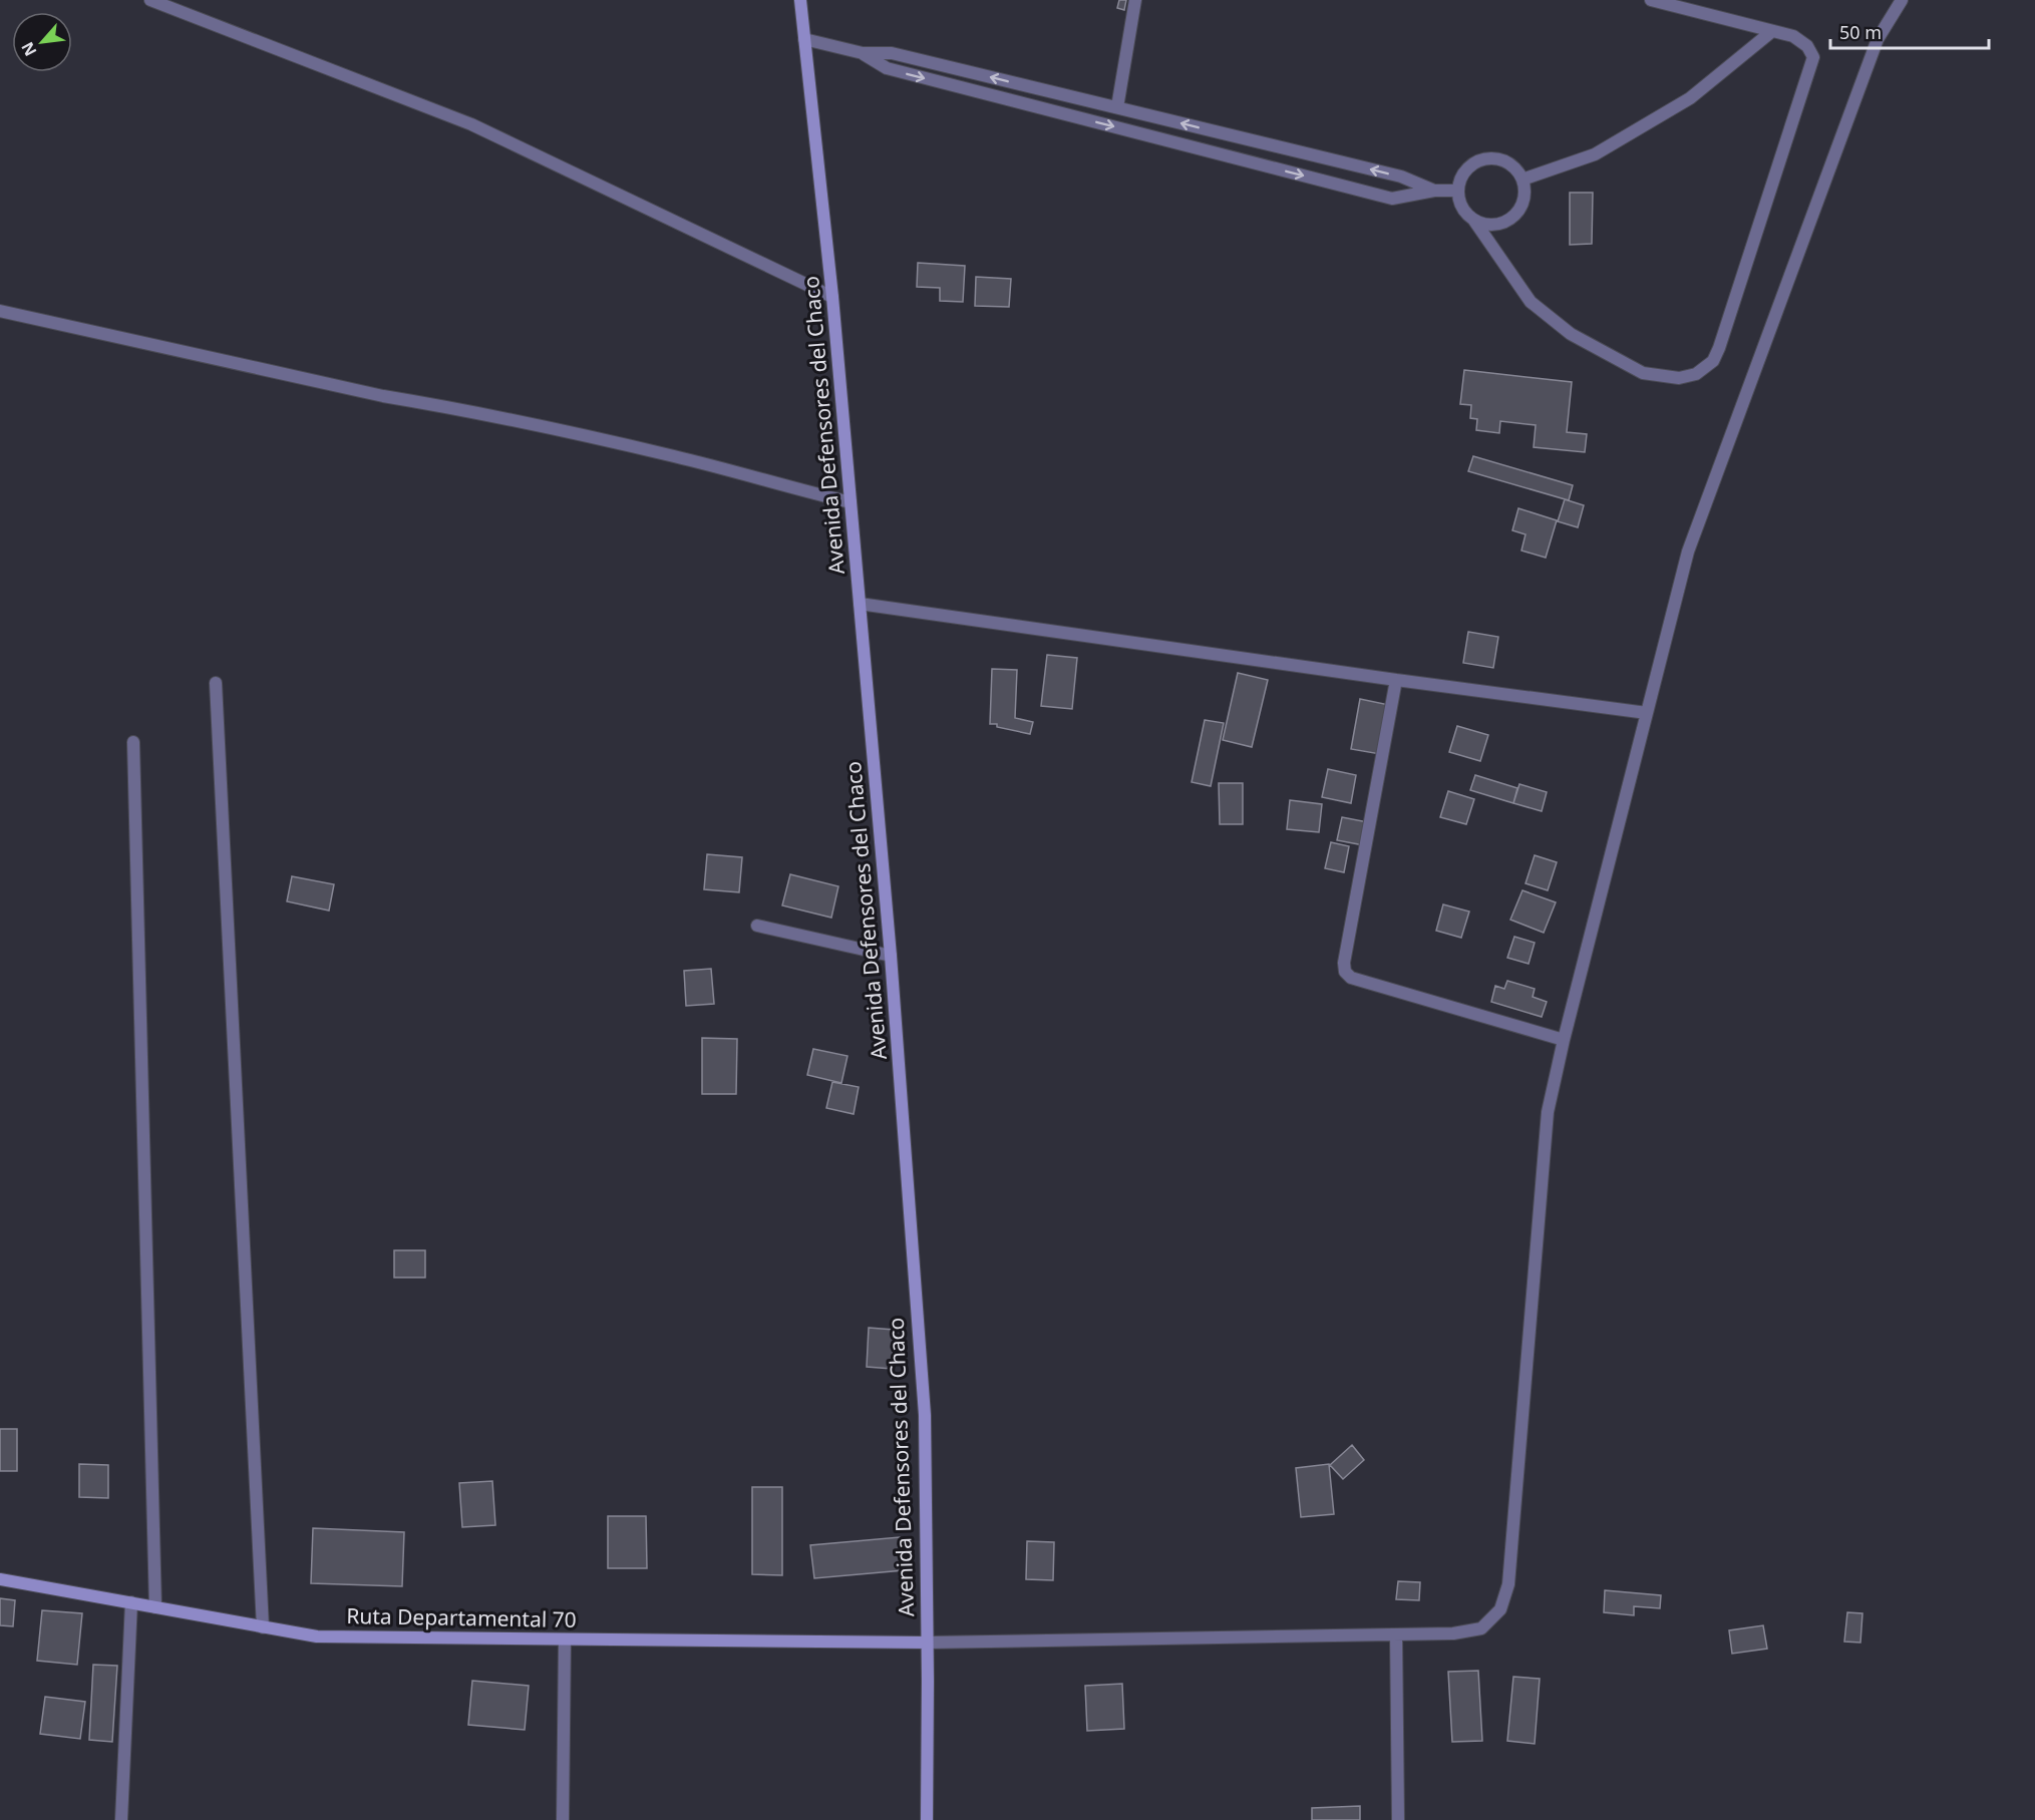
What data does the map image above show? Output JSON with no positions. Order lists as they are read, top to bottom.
{
  "streets": {
    "main road": ["Avenida Defensores del Chaco", "Ruta Departamental 70"]
  },
  "crossings": [
    ["Avenida Defensores del Chaco", "Ruta Departamental 70"]
  ],
  "scale_bar": "50 m",
  "north": "bottom left"
}
